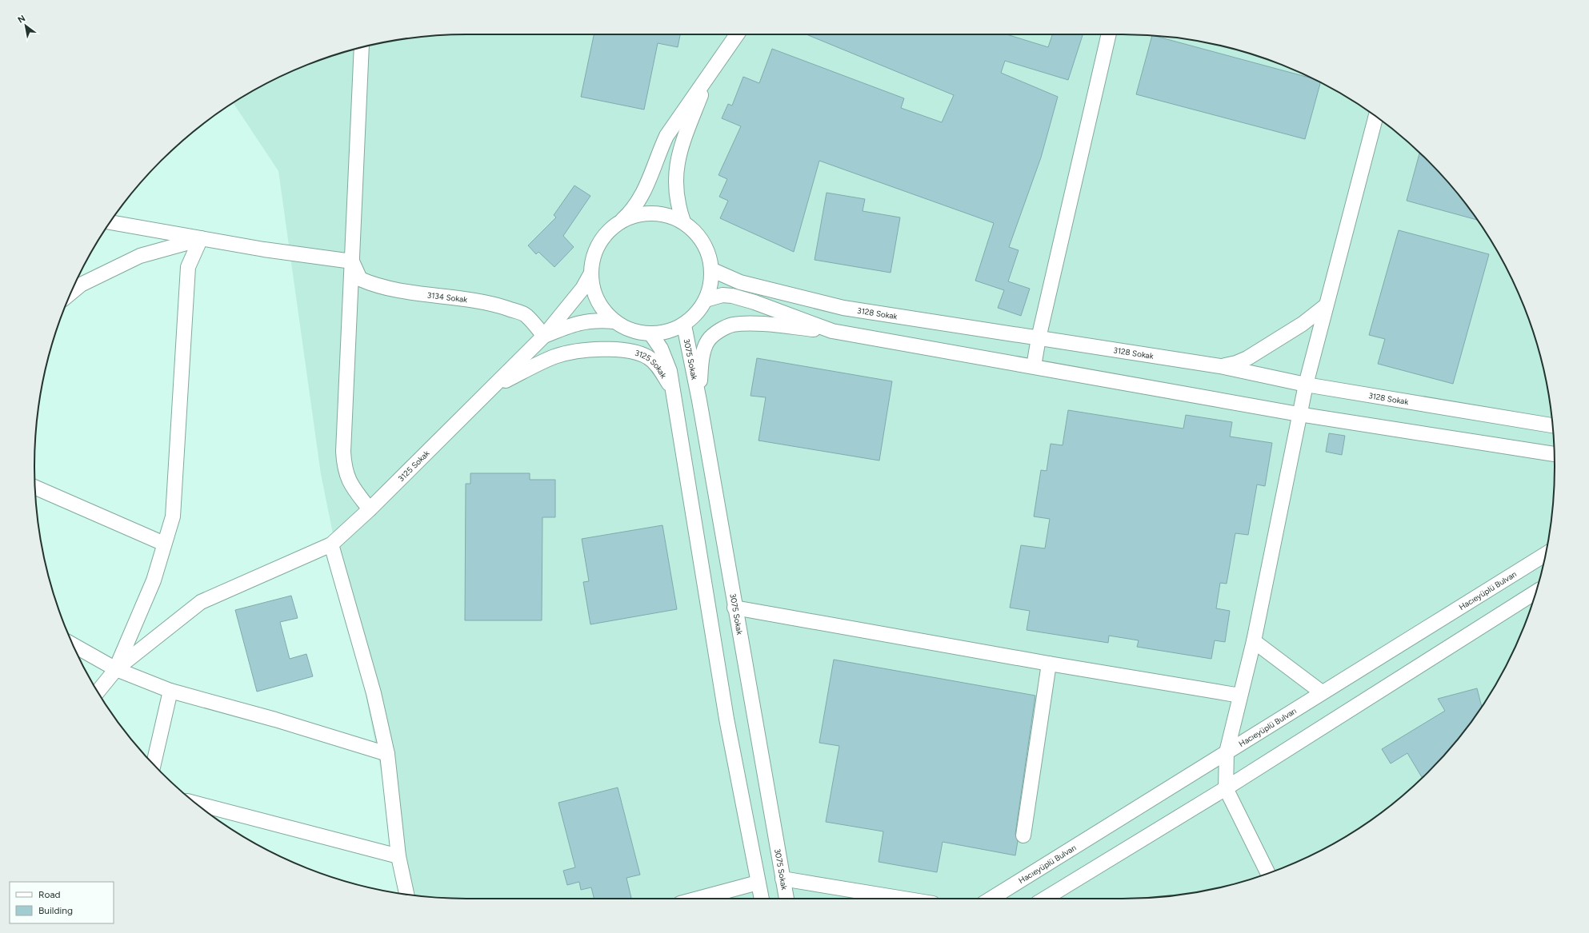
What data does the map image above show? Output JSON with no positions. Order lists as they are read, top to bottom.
{
  "streets": {
    "street": [
      "3134 Sokak",
      "3128 Sokak",
      "3075 Sokak",
      "3125 Sokak",
      "Hacıeyüplü Bulvarı"
    ]
  },
  "crossings": [
    ["3134 Sokak", "3125 Sokak"]
  ],
  "legend": ["Road", "Building"],
  "north": "top left"
}
